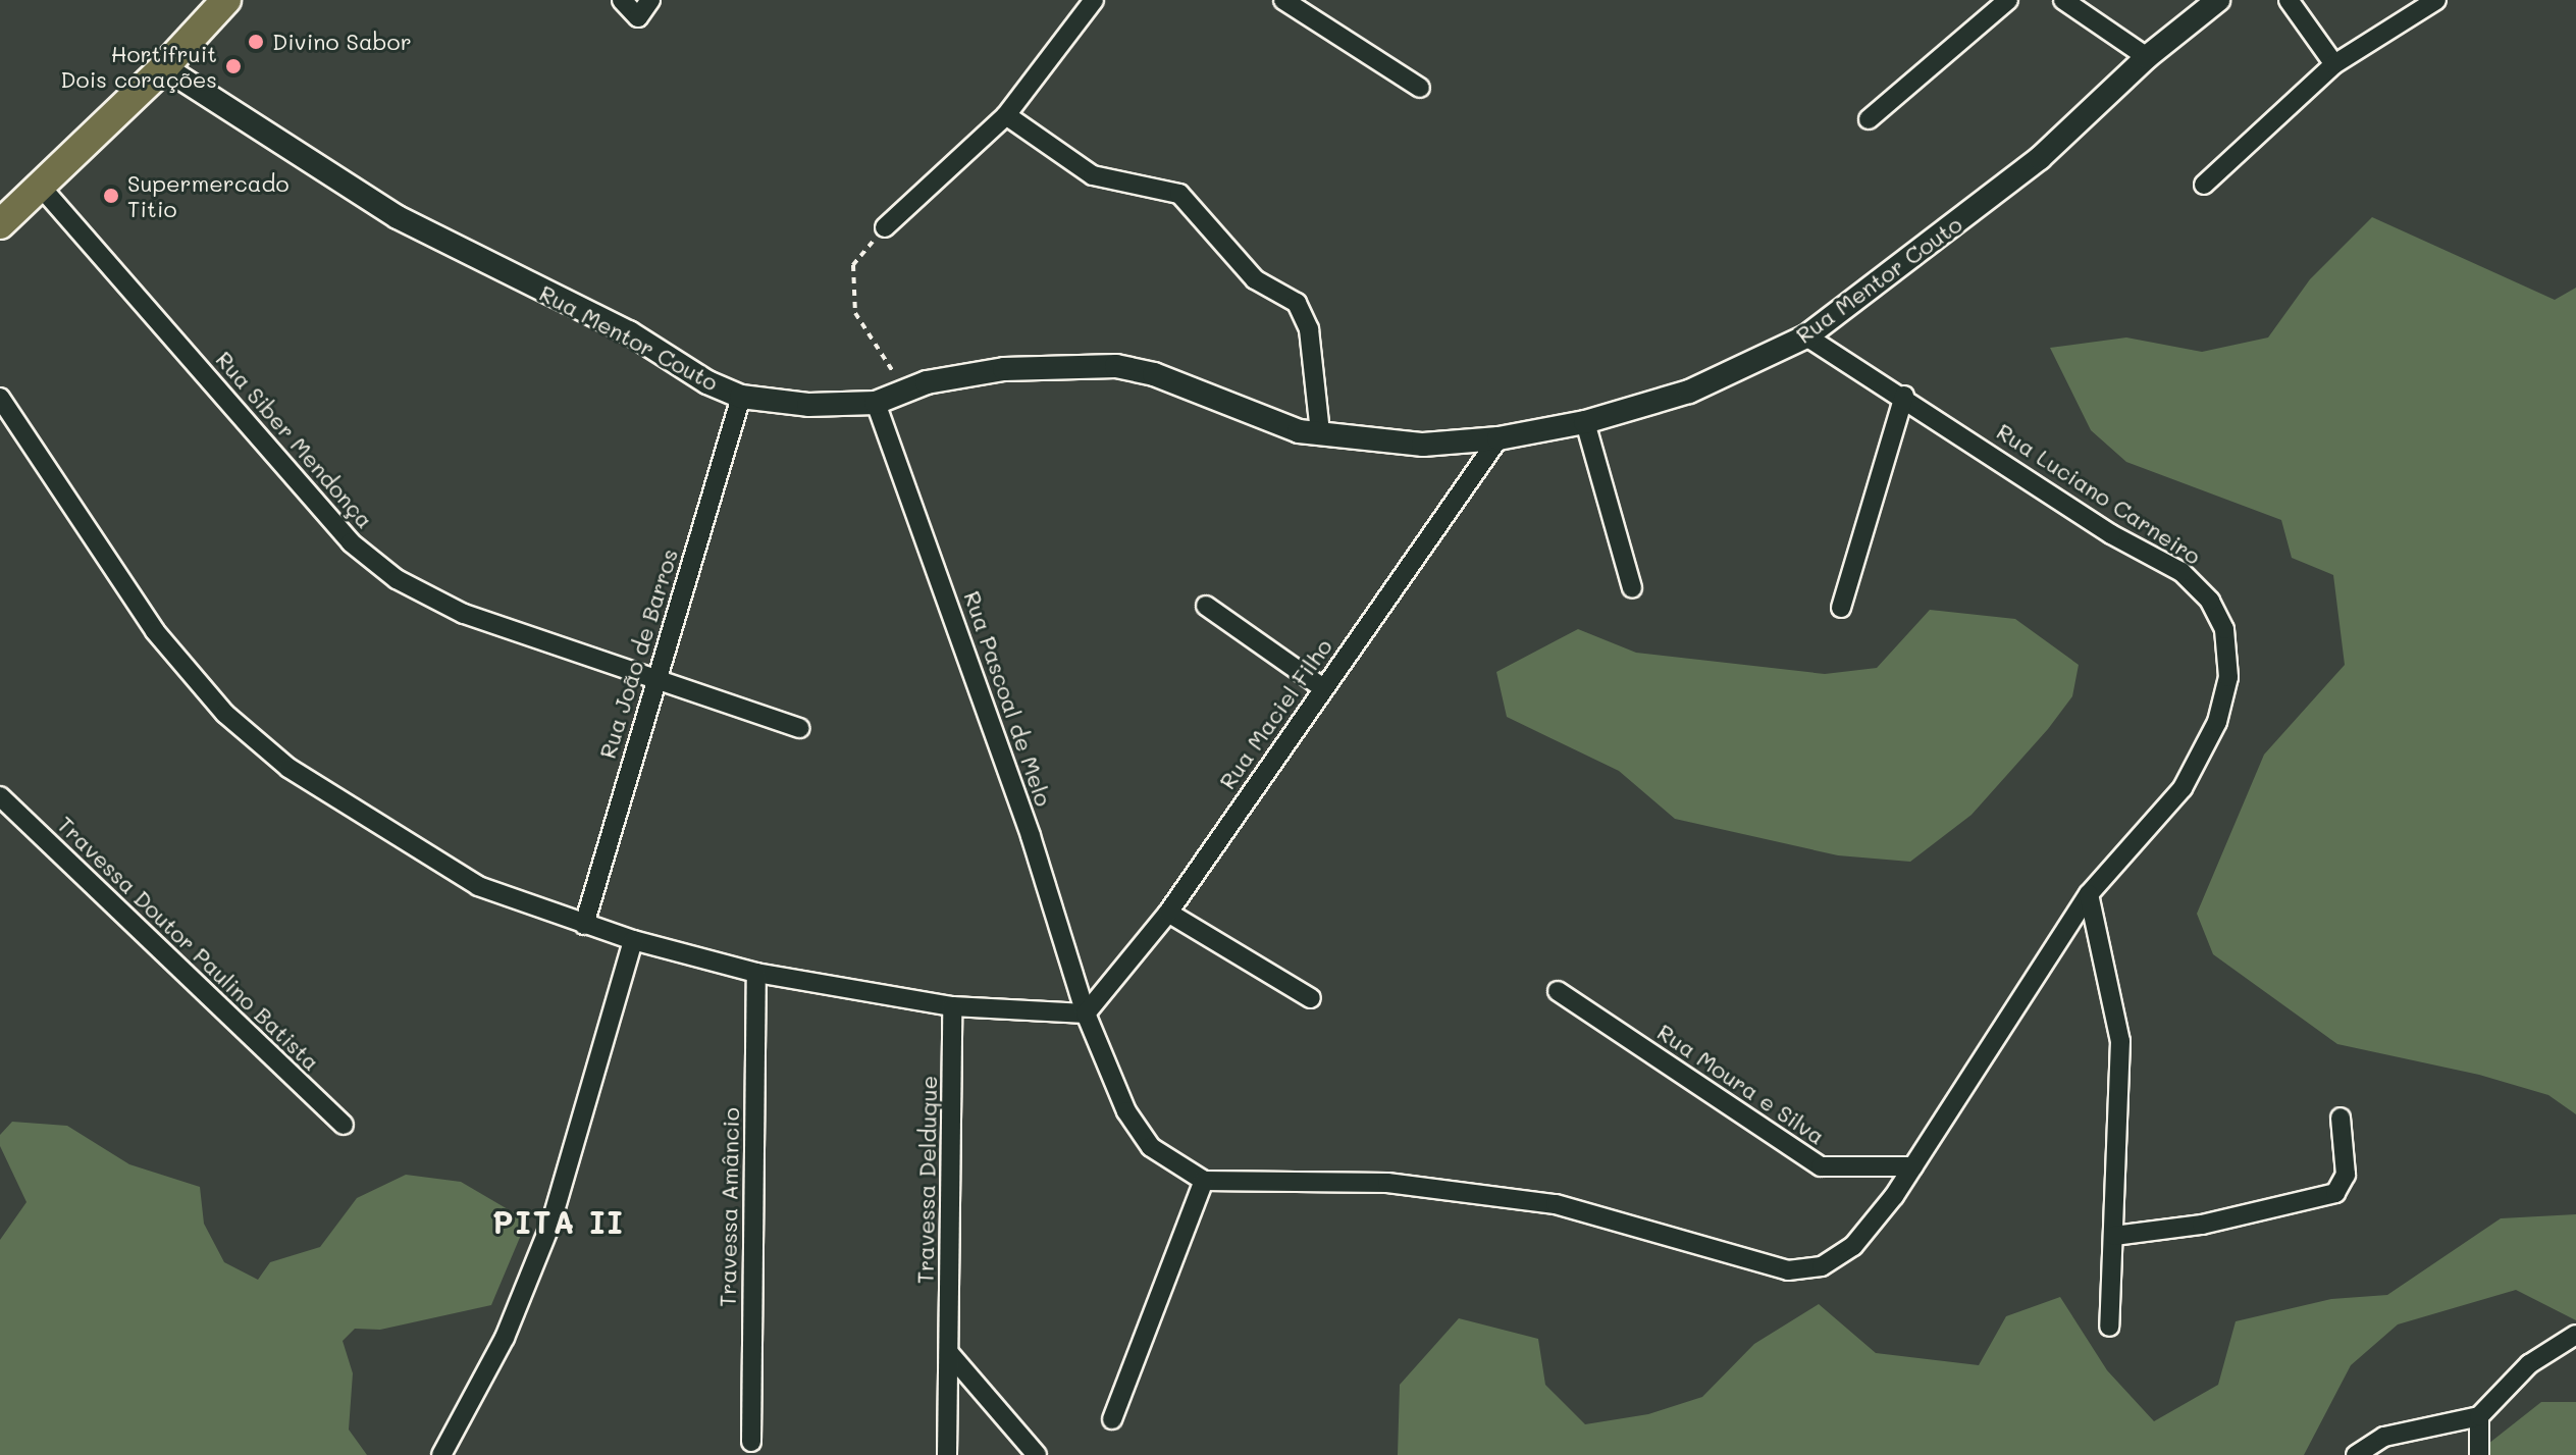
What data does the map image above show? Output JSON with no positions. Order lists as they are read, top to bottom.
{
  "streets": {
    "street": [
      "Rua Mentor Couto",
      "Rua Siber Mendonça",
      "Rua Luciano Carneiro",
      "Rua João de Barros",
      "Rua Pascoal de Melo",
      "Rua Maciel Filho",
      "Travessa Doutor Paulino Batista",
      "Rua Moura e Silva",
      "Travessa Delduque",
      "Travessa Amâncio"
    ]
  },
  "crossings": [
    ["Rua Mentor Couto", "Rua Luciano Carneiro"],
    ["Rua Mentor Couto", "Rua João de Barros"],
    ["Rua Mentor Couto", "Rua Pascoal de Melo"],
    ["Rua Mentor Couto", "Rua Maciel Filho"],
    ["Rua Siber Mendonça", "Rua João de Barros"],
    ["Rua Luciano Carneiro", "Rua Pascoal de Melo"],
    ["Rua Luciano Carneiro", "Rua Moura e Silva"],
    ["Rua Pascoal de Melo", "Rua Maciel Filho"]
  ],
  "districts": ["PITA II"],
  "places": ["Divino Sabor", "Hortifruit Dois corações", "Supermercado Titio"]
}
